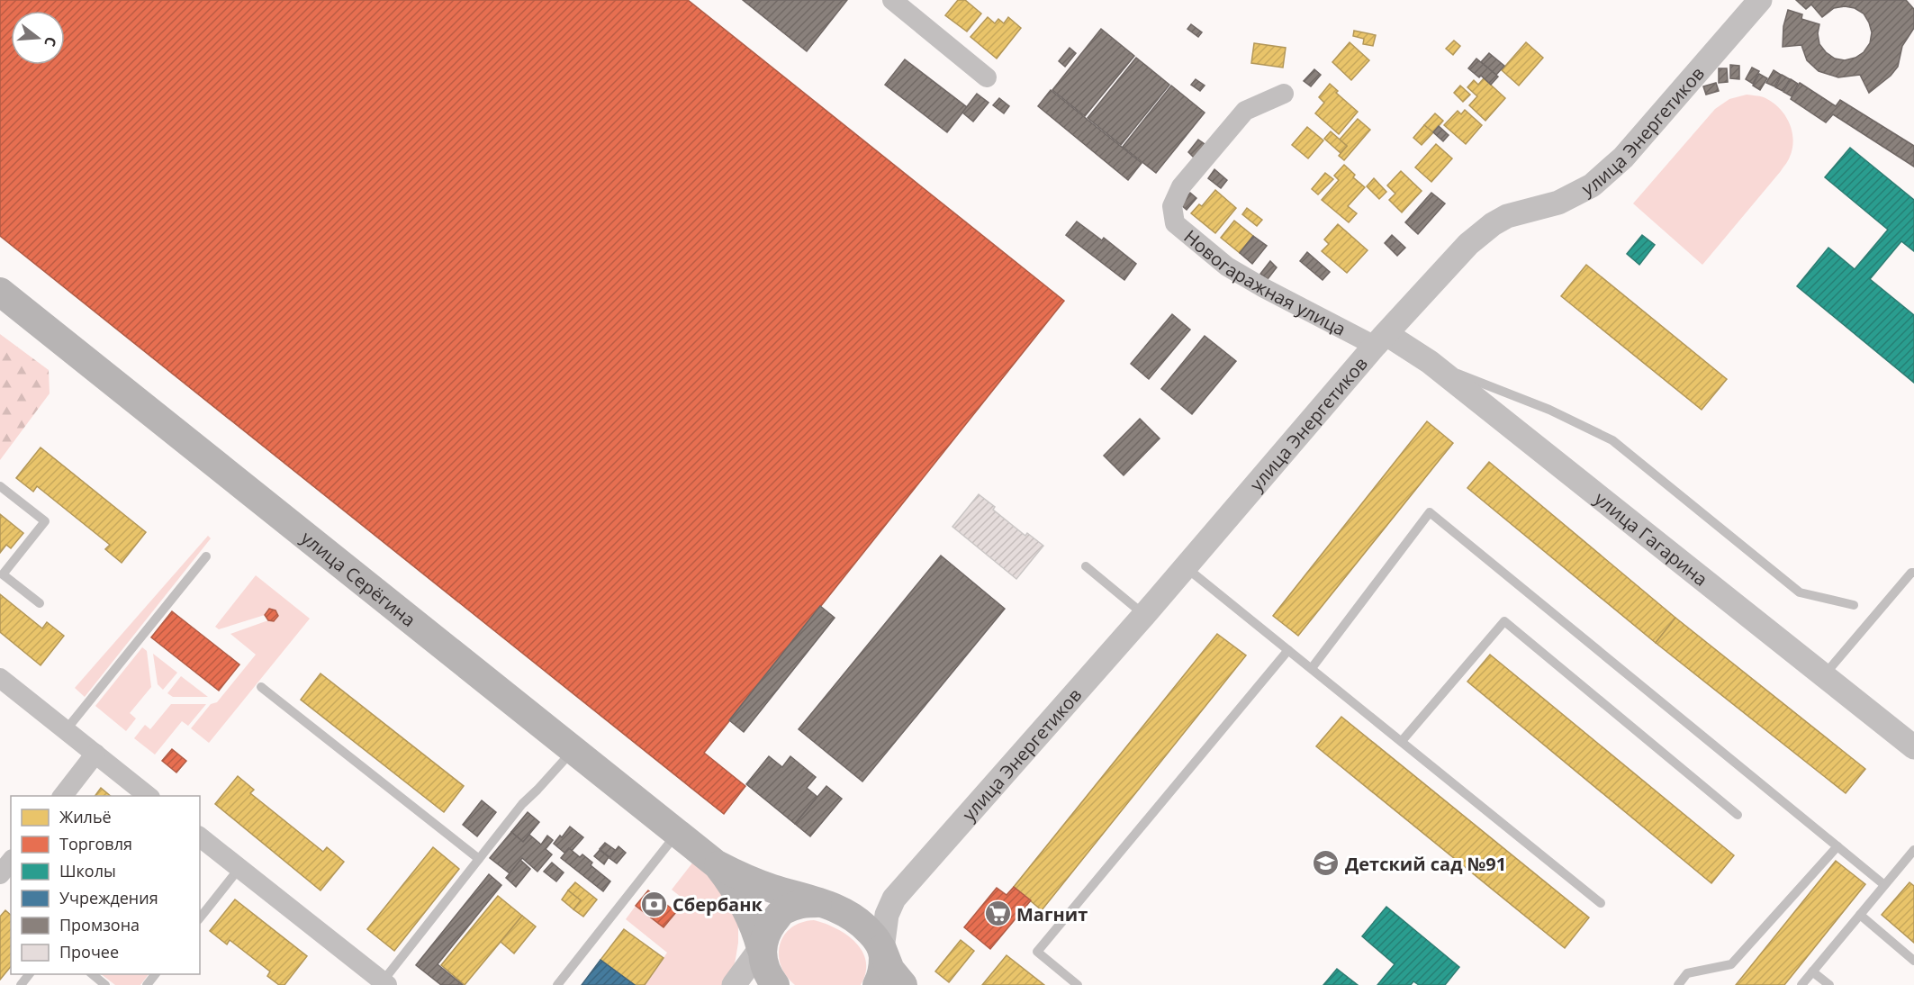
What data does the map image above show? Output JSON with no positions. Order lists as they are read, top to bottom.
{
  "streets": {
    "main road": ["улица Серёгина"],
    "street": ["улица Энергетиков", "Новогаражная улица", "улица Гагарина"]
  },
  "crossings": [
    ["улица Энергетиков", "Новогаражная улица"],
    ["улица Энергетиков", "улица Гагарина"],
    ["Новогаражная улица", "улица Гагарина"]
  ],
  "places": {
    "school or university": ["Детский сад №91"],
    "bank": ["Сбербанк"],
    "supermarket": ["Магнит"]
  },
  "legend": [
    "Жильё",
    "Торговля",
    "Школы",
    "Учреждения",
    "Промзона",
    "Прочее"
  ],
  "north": "right"
}
